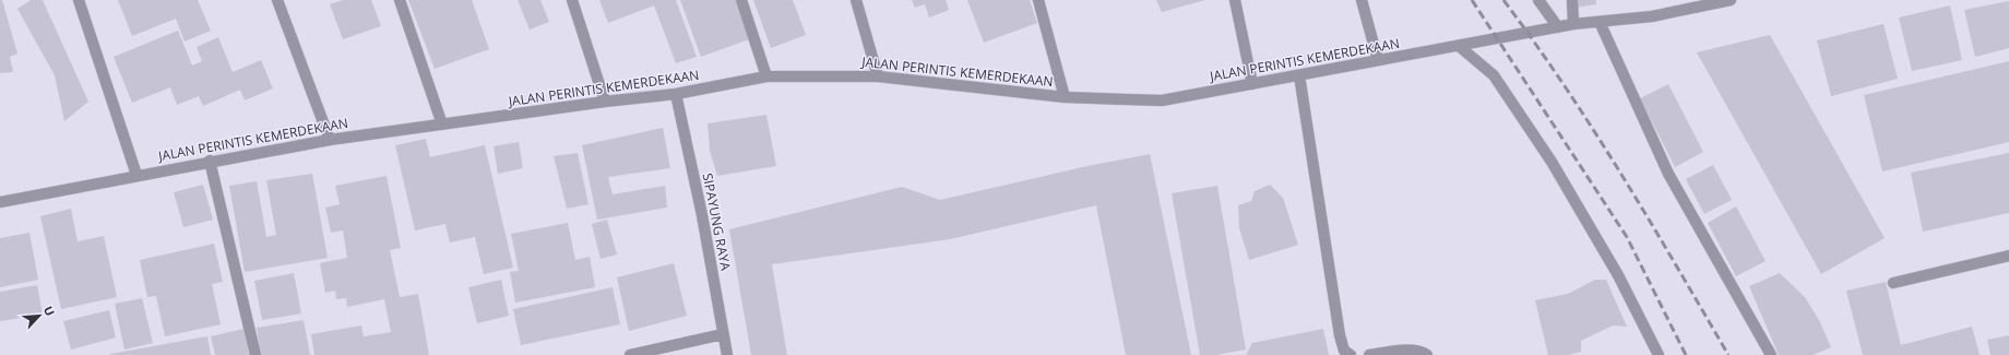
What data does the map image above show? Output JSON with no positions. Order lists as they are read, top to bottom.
{
  "streets": {
    "street": ["JALAN PERINTIS KEMERDEKAAN", "SIPAYUNG RAYA"]
  },
  "crossings": [
    ["JALAN PERINTIS KEMERDEKAAN", "SIPAYUNG RAYA"]
  ],
  "north": "top right"
}
